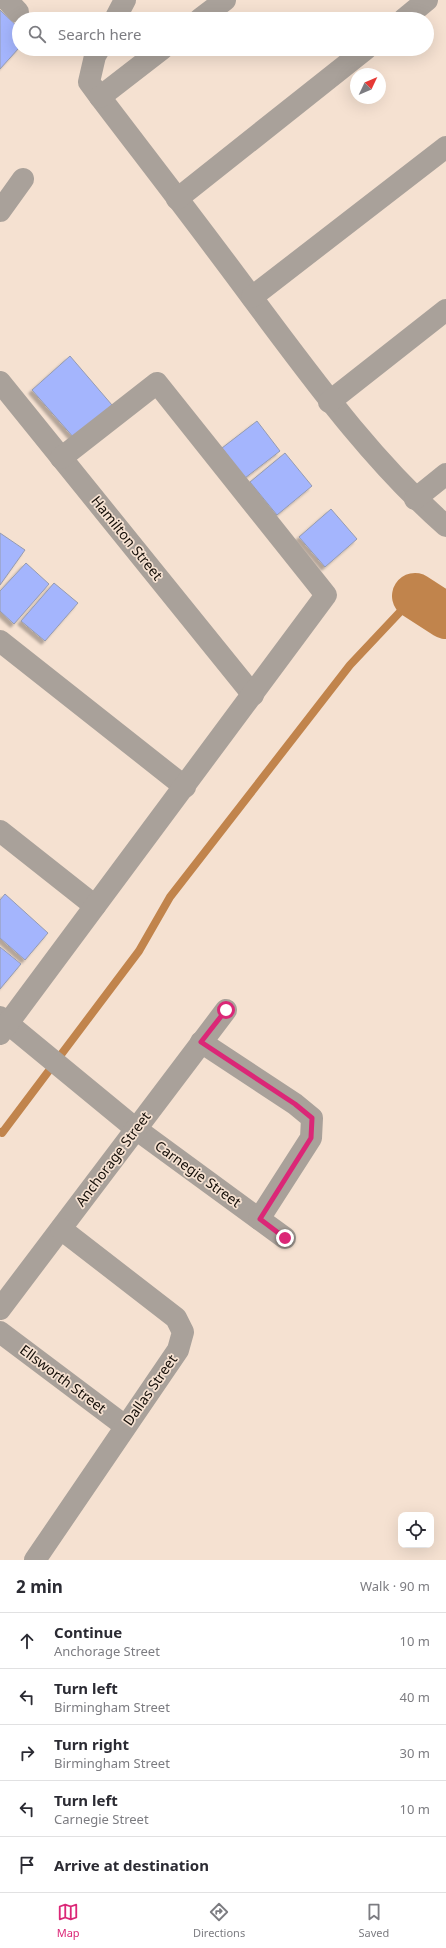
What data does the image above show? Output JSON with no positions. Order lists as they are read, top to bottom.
{
  "streets": {
    "street": [
      "Hamilton Street",
      "Anchorage Street",
      "Carnegie Street",
      "Ellsworth Street",
      "Dallas Street"
    ]
  },
  "crossings": [
    ["Anchorage Street", "Carnegie Street"],
    ["Anchorage Street", "Dallas Street"],
    ["Ellsworth Street", "Dallas Street"]
  ],
  "north": "top right",
  "page": {
    "search": "Search here",
    "heading": ["2 min", "Walk · 90 m"],
    "list": [
      ["Continue", "Anchorage Street", "10 m"],
      ["Turn left", "Birmingham Street", "40 m"],
      ["Turn right", "Birmingham Street", "30 m"],
      ["Turn left", "Carnegie Street", "10 m"],
      "Arrive at destination"
    ],
    "nav": ["Map", "Directions", "Saved"]
  }
}
